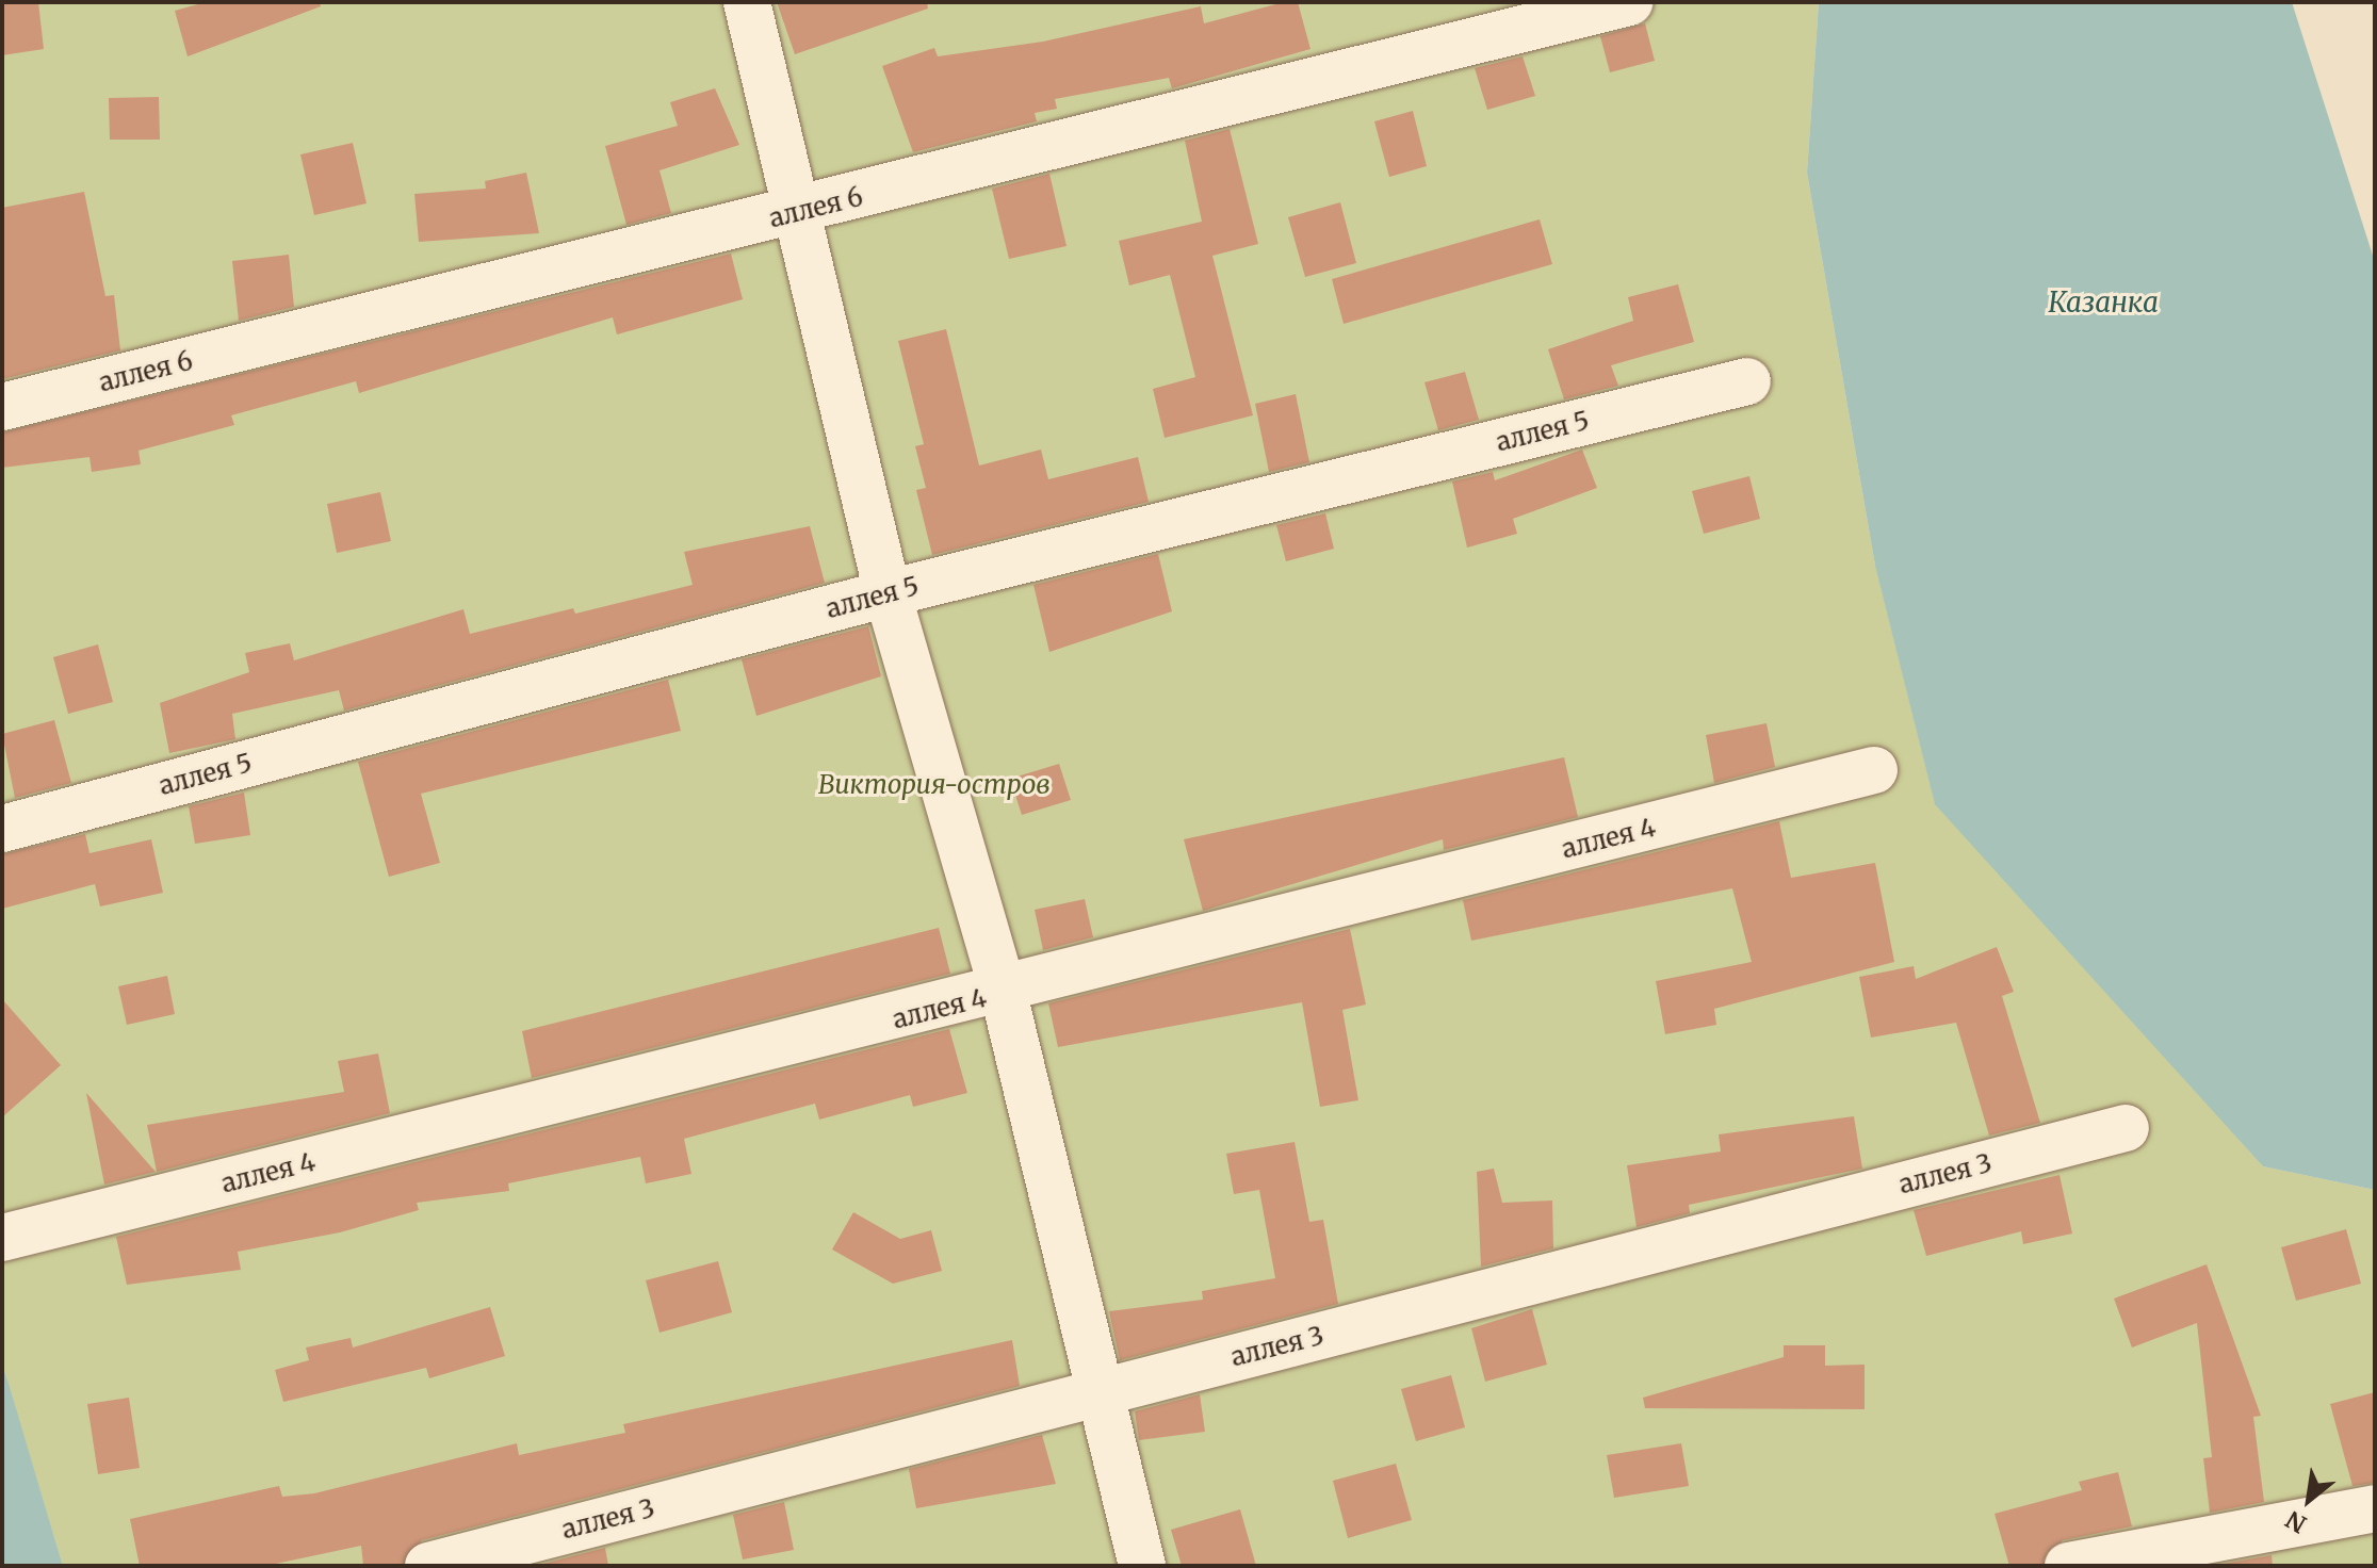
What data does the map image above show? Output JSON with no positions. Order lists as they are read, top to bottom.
{
  "streets": {
    "lane": [
      "аллея 6",
      "аллея 5",
      "аллея 4",
      "аллея 3"
    ]
  },
  "water": ["Казанка"],
  "parks": ["Виктория-остров"],
  "north": "bottom left"
}
